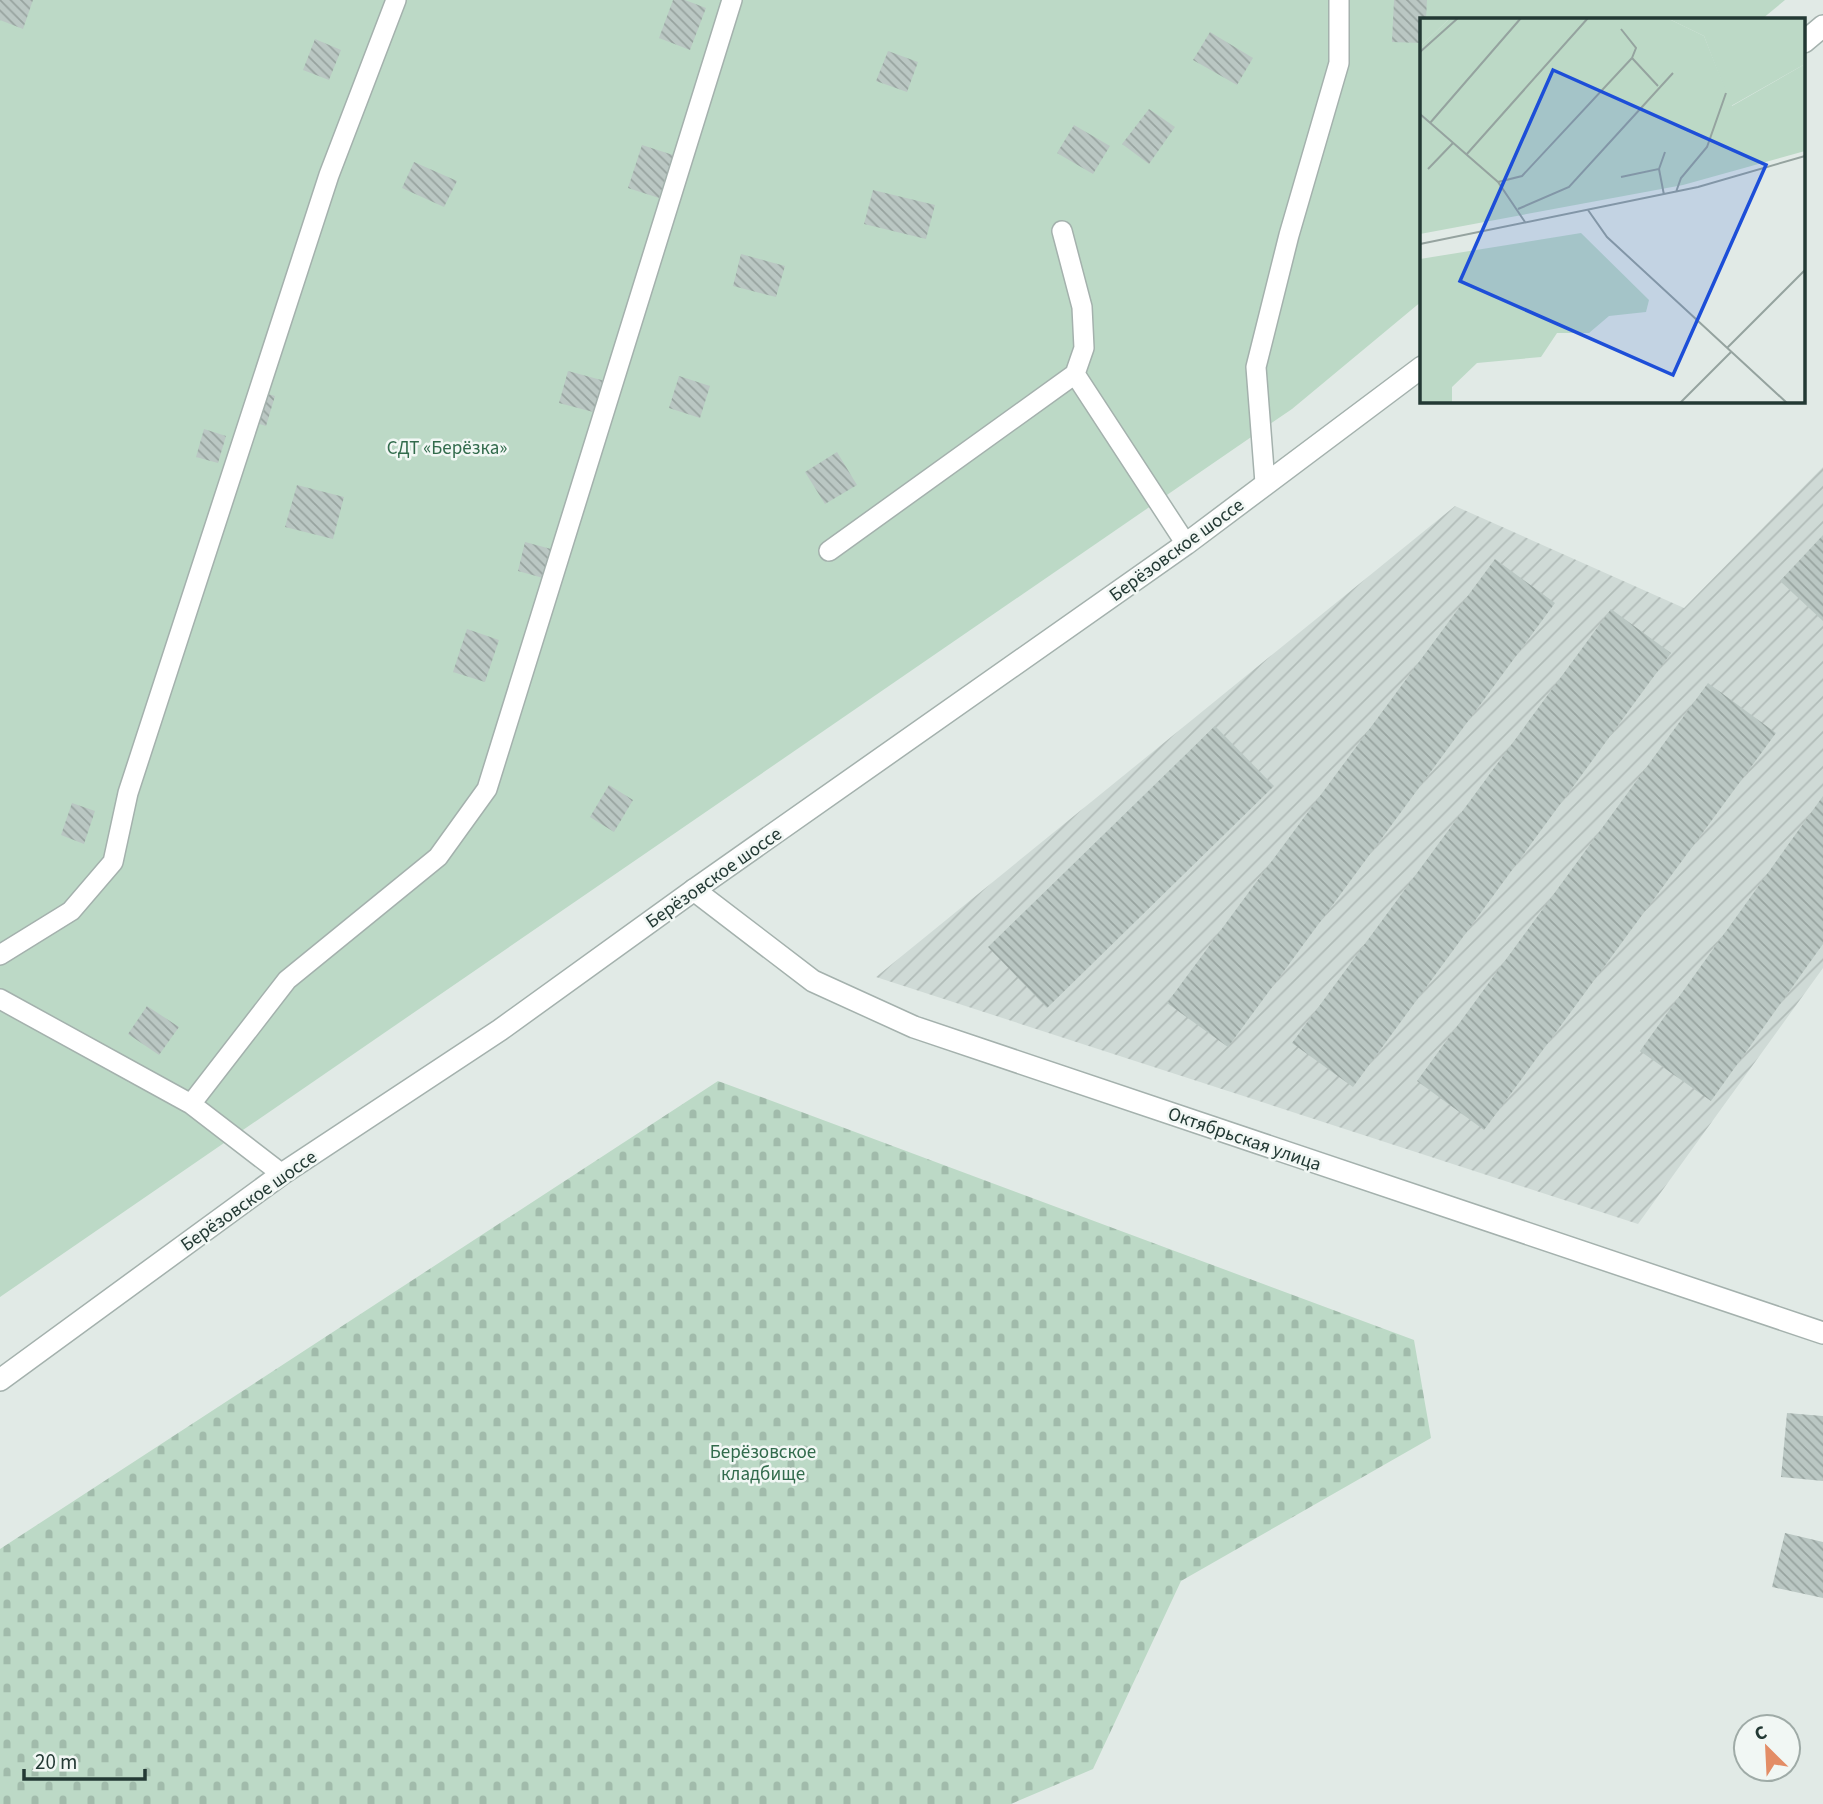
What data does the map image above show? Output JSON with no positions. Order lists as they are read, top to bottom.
{
  "streets": {
    "street": ["Берёзовское шоссе", "Октябрьская улица"]
  },
  "crossings": [
    ["Берёзовское шоссе", "Октябрьская улица"]
  ],
  "parks": ["СДТ «Берёзка»", "Берёзовское кладбище"],
  "scale_bar": "20 m",
  "north": "top left"
}
